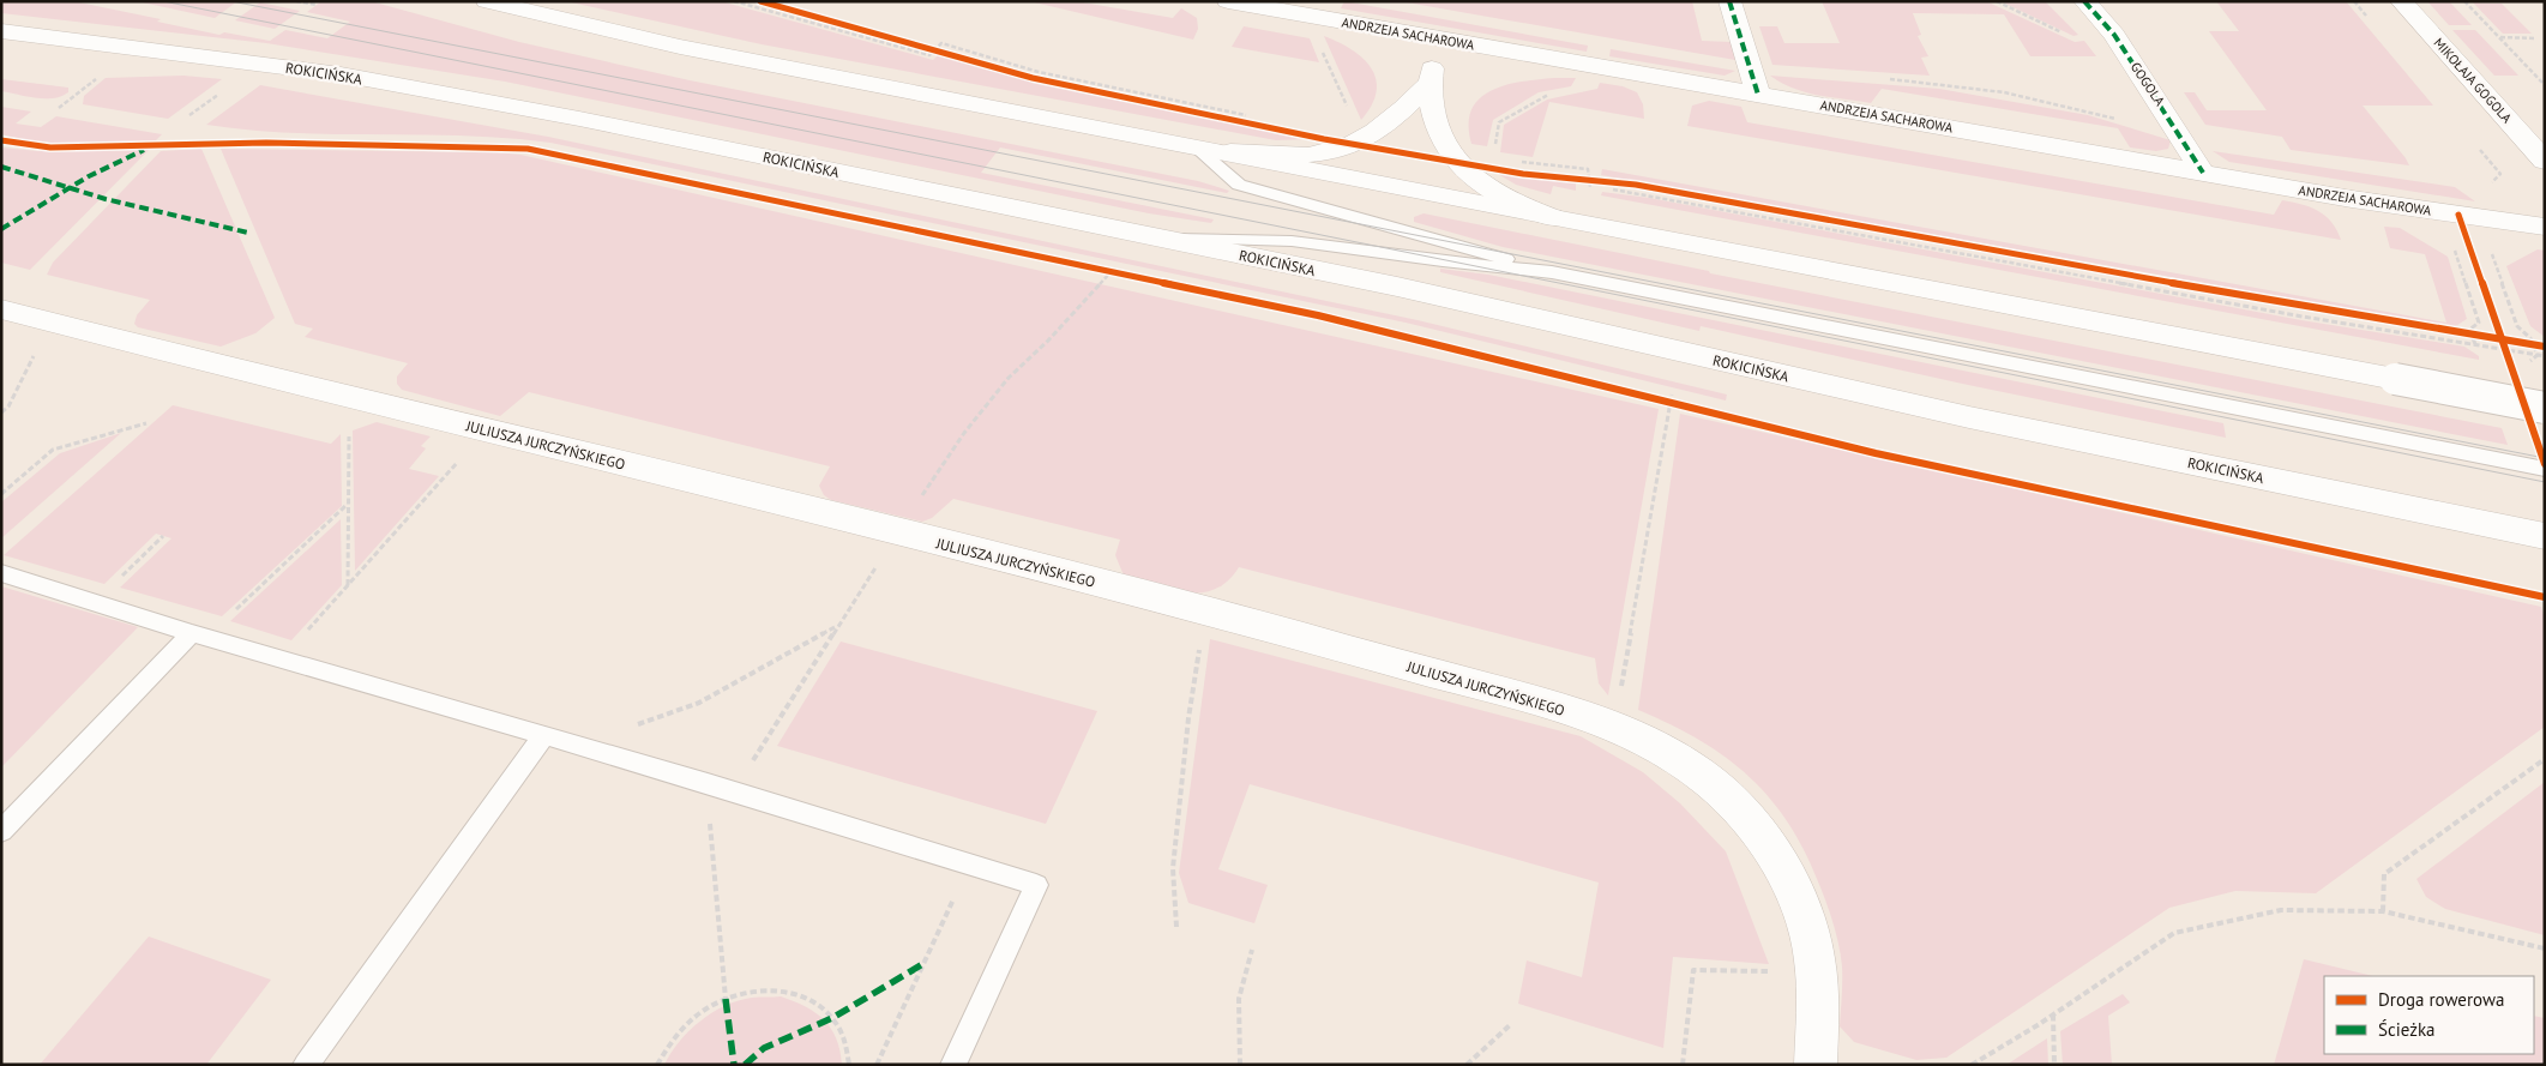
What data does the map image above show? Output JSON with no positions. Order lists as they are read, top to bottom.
{
  "streets": {
    "street": [
      "ANDRZEJA SACHAROWA",
      "ROKICIŃSKA",
      "MIKOŁAJA GOGOLA",
      "GOGOLA",
      "JULIUSZA JURCZYŃSKIEGO"
    ]
  },
  "crossings": [
    ["ANDRZEJA SACHAROWA", "GOGOLA"]
  ],
  "legend": ["Droga rowerowa", "Ścieżka"]
}
